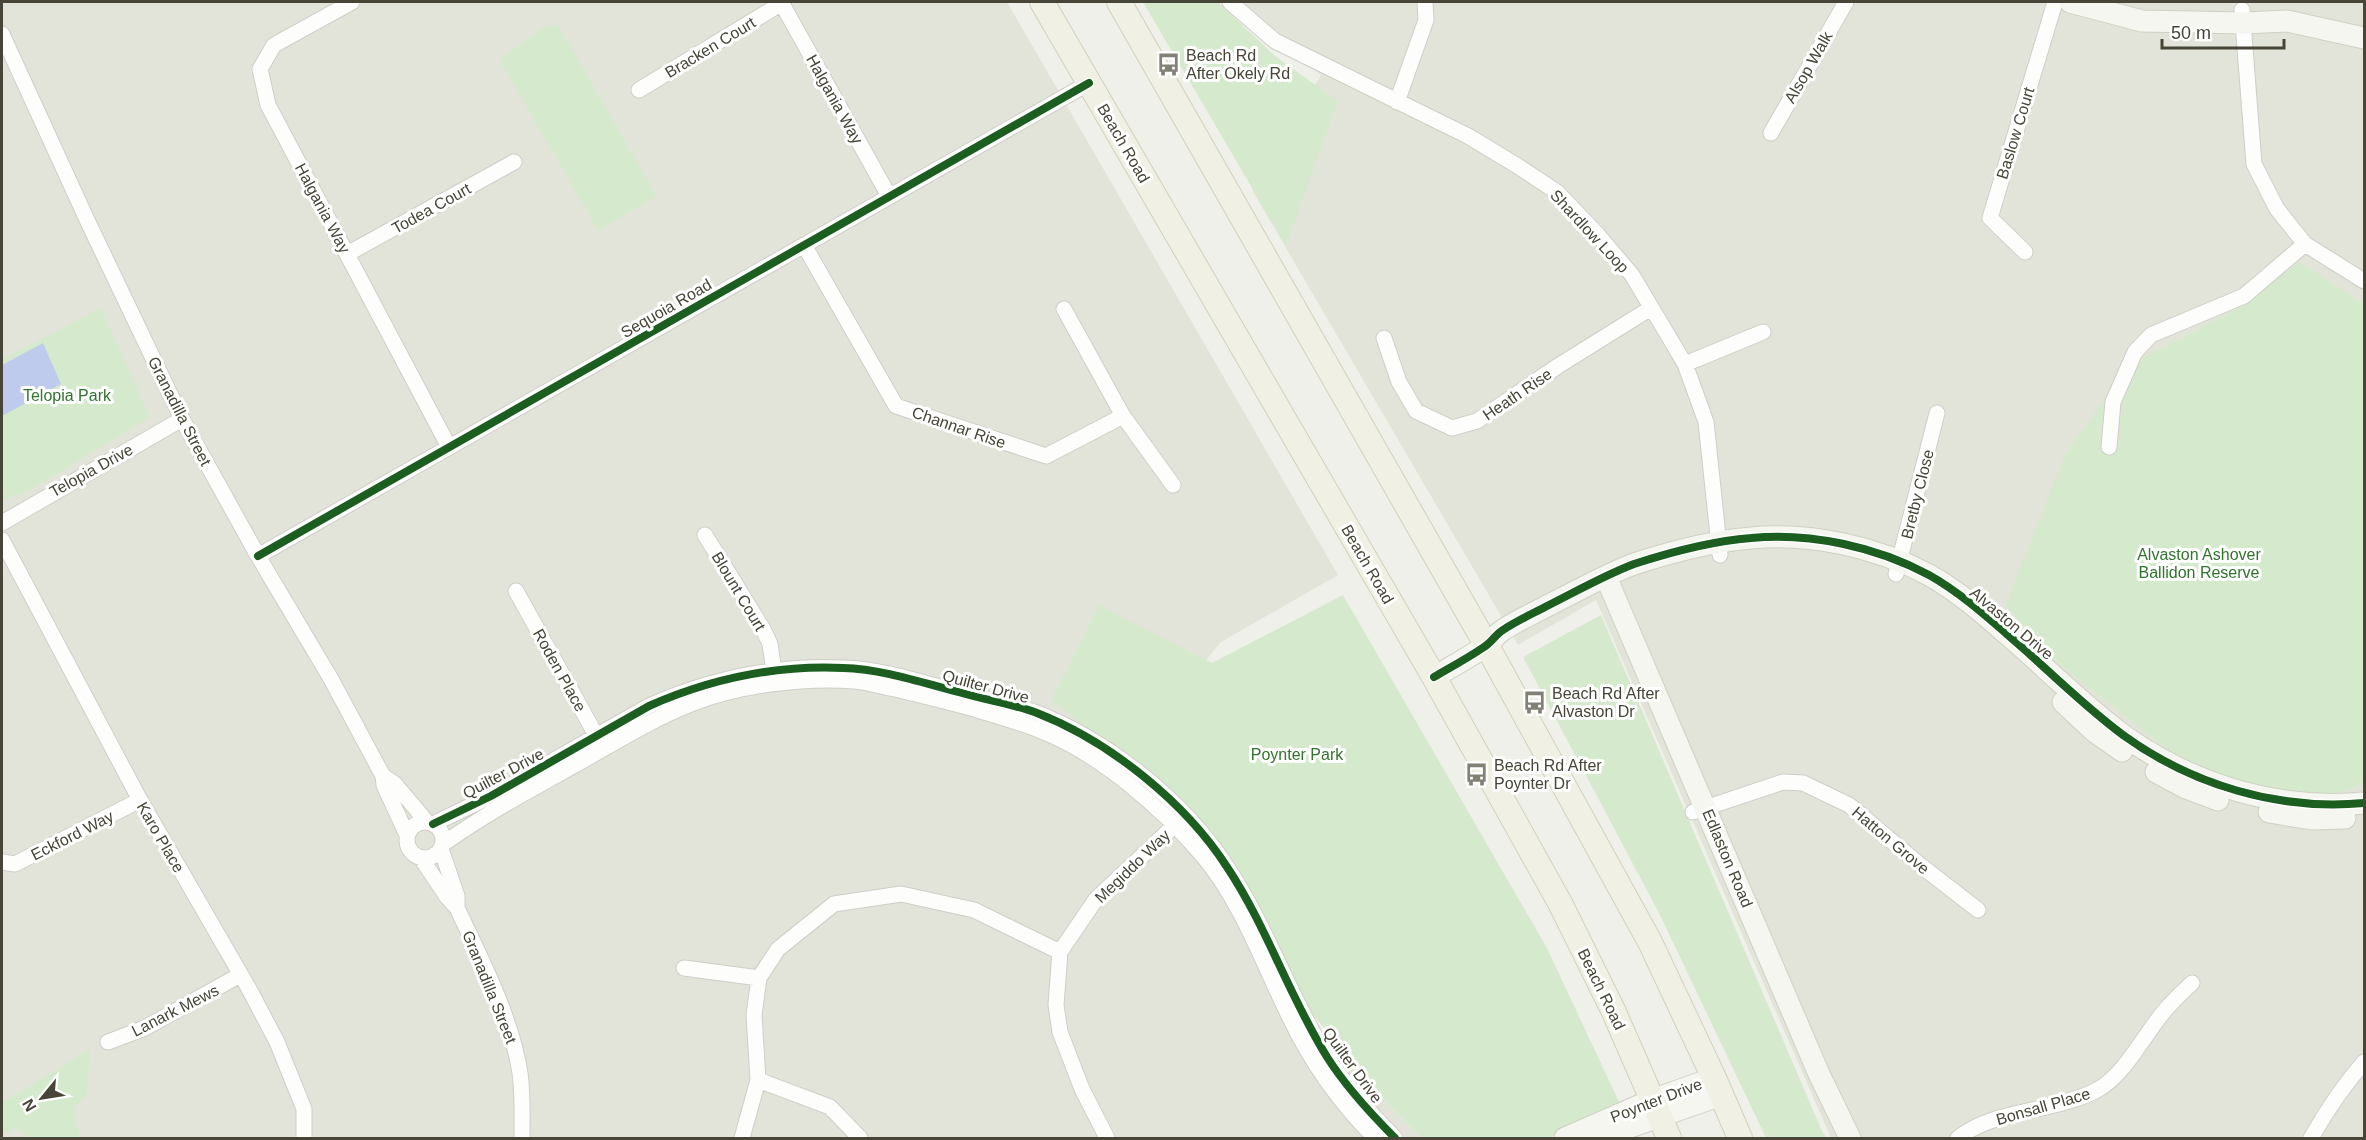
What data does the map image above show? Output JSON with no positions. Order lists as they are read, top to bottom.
{
  "streets": {
    "main road": ["Beach Road"],
    "street": [
      "Bracken Court",
      "Alsop Walk",
      "Halgania Way",
      "Baslow Court",
      "Todea Court",
      "Shardlow Loop",
      "Sequoia Road",
      "Heath Rise",
      "Granadilla Street",
      "Channar Rise",
      "Telopia Drive",
      "Bretby Close",
      "Blount Court",
      "Alvaston Drive",
      "Roden Place",
      "Quilter Drive",
      "Eckford Way",
      "Karo Place",
      "Hatton Grove",
      "Edlaston Road",
      "Megiddo Way",
      "Lanark Mews",
      "Poynter Drive",
      "Bonsall Place"
    ]
  },
  "crossings": [
    ["Bracken Court", "Halgania Way"],
    ["Halgania Way", "Todea Court"],
    ["Halgania Way", "Sequoia Road"],
    ["Beach Road", "Sequoia Road"],
    ["Beach Road", "Alvaston Drive"],
    ["Beach Road", "Poynter Drive"],
    ["Shardlow Loop", "Heath Rise"],
    ["Shardlow Loop", "Alvaston Drive"],
    ["Sequoia Road", "Granadilla Street"],
    ["Sequoia Road", "Channar Rise"],
    ["Granadilla Street", "Telopia Drive"],
    ["Granadilla Street", "Quilter Drive"],
    ["Bretby Close", "Alvaston Drive"],
    ["Blount Court", "Quilter Drive"],
    ["Alvaston Drive", "Edlaston Road"],
    ["Roden Place", "Quilter Drive"],
    ["Quilter Drive", "Megiddo Way"],
    ["Eckford Way", "Karo Place"],
    ["Karo Place", "Lanark Mews"],
    ["Hatton Grove", "Edlaston Road"]
  ],
  "parks": ["Telopia Park", "Alvaston Ashover Ballidon Reserve", "Poynter Park"],
  "places": {
    "bus stop": ["Beach Rd After Okely Rd", "Beach Rd After Alvaston Dr", "Beach Rd After Poynter Dr"]
  },
  "scale_bar": "50 m",
  "north": "bottom left"
}
